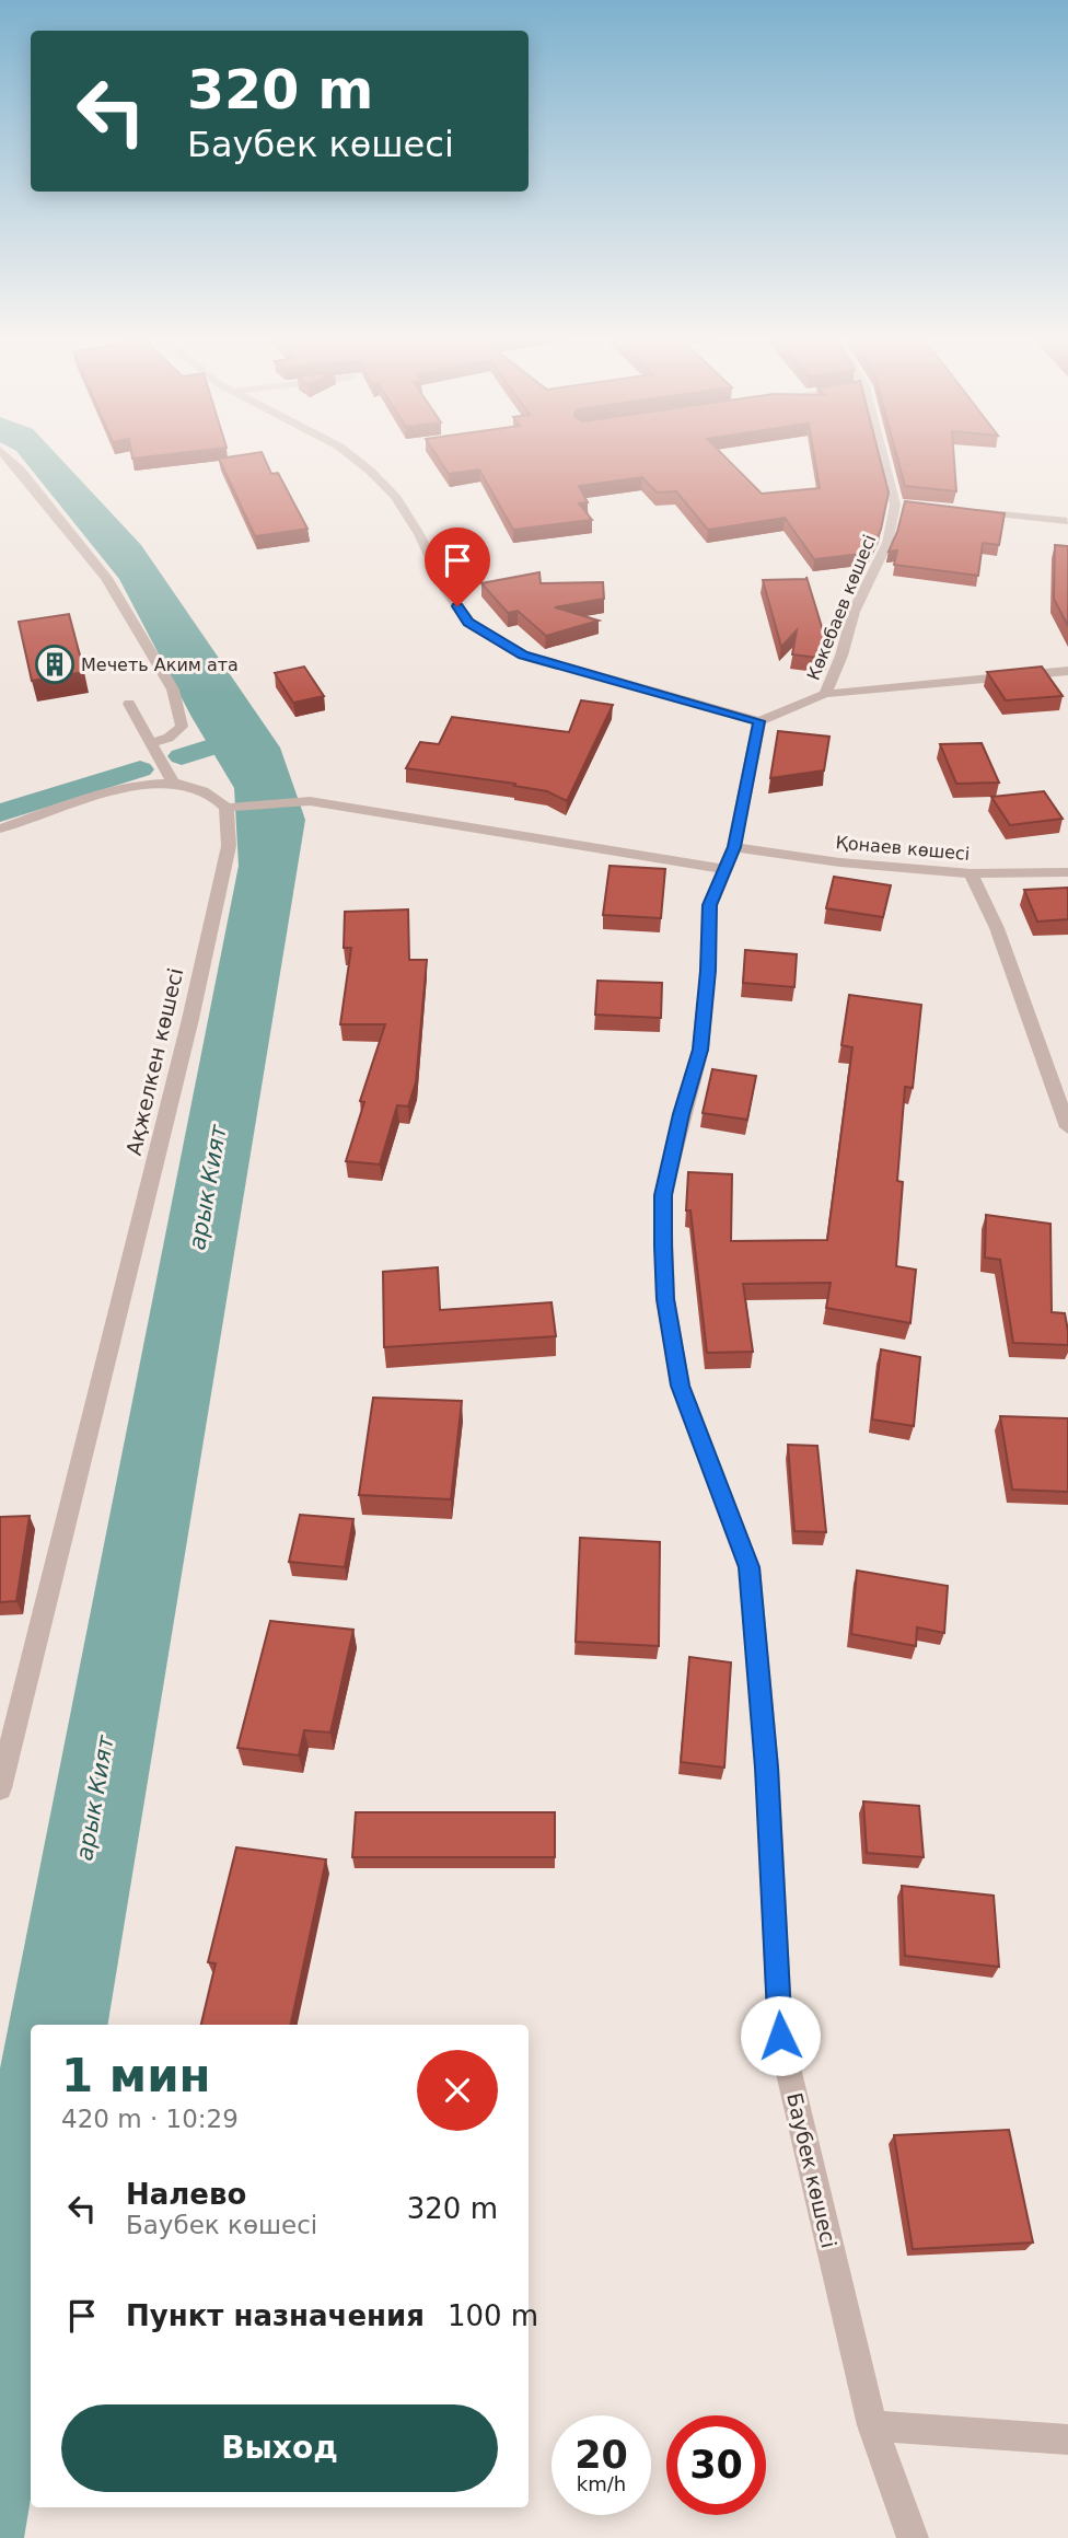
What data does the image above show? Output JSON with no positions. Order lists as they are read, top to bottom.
{
  "streets": {
    "street": [
      "Көкебаев көшесі",
      "Қонаев көшесі",
      "Ақжелкен көшесі",
      "Баубек көшесі"
    ]
  },
  "crossings": [
    ["Көкебаев көшесі", "Баубек көшесі"],
    ["Қонаев көшесі", "Баубек көшесі"]
  ],
  "water": ["арык Кият"],
  "places": {
    "building": ["Мечеть Аким ата"]
  },
  "page": {
    "turn": ["320 m", "Баубек көшесі"],
    "heading": ["1 мин", "420 m · 10:29"],
    "list": [
      {
        "name": "Налево",
        "note": "Баубек көшесі",
        "value": "320 m"
      },
      {
        "name": "Пункт назначения",
        "value": "100 m"
      }
    ],
    "buttons": "Выход",
    "speed": "20 km/h",
    "limit": "30"
  }
}
